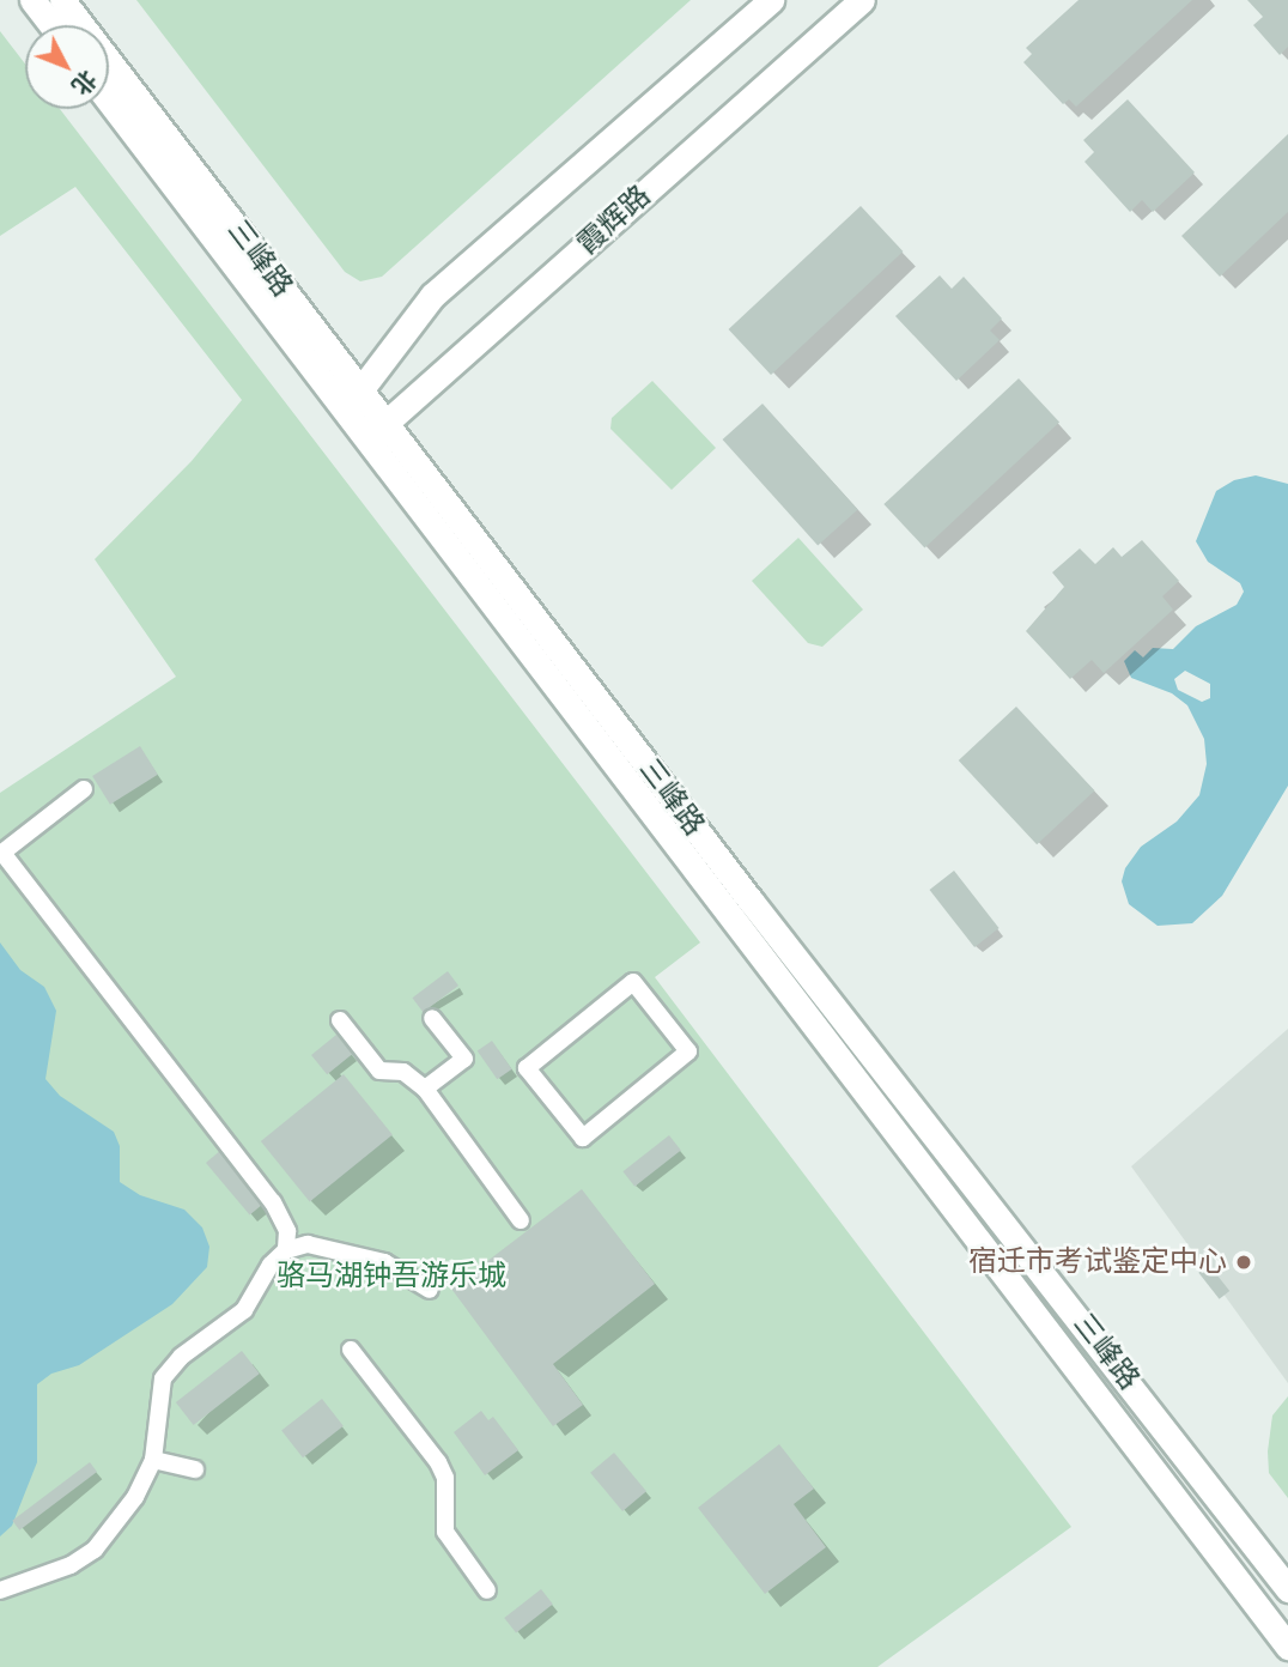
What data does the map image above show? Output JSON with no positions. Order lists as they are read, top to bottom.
{
  "streets": {
    "main road": ["霞辉路", "三峰路"]
  },
  "crossings": [
    ["霞辉路", "三峰路"]
  ],
  "parks": ["骆马湖钟吾游乐城"],
  "places": ["宿迁市考试鉴定中心"],
  "north": "bottom right"
}
